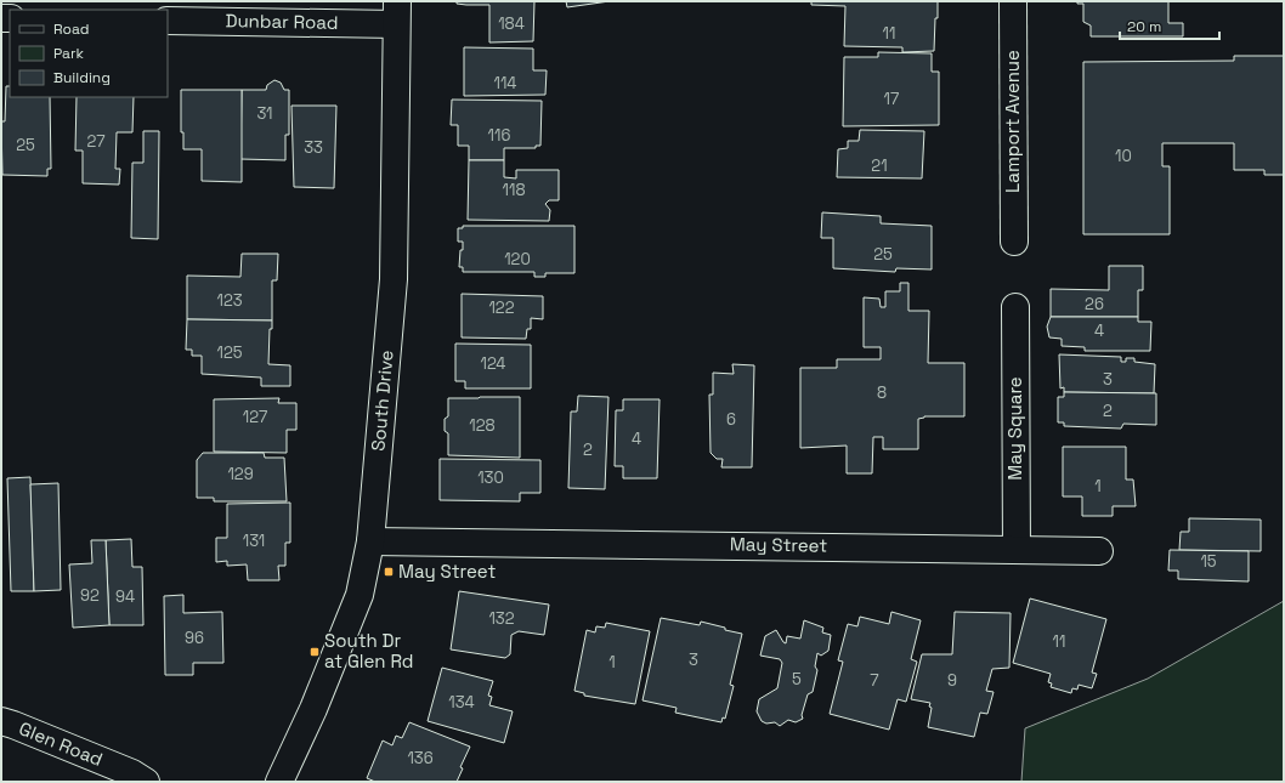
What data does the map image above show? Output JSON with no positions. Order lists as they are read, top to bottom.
{
  "streets": {
    "street": [
      "Dunbar Road",
      "Lamport Avenue",
      "South Drive",
      "May Square",
      "May Street",
      "Glen Road"
    ]
  },
  "crossings": [
    ["Dunbar Road", "South Drive"],
    ["South Drive", "May Street"],
    ["May Square", "May Street"]
  ],
  "places": {
    "transit": ["May Street", "South Dr at Glen Rd"]
  },
  "house_numbers": [
    "184",
    "11",
    "114",
    "17",
    "31",
    "116",
    "27",
    "25",
    "33",
    "10",
    "21",
    "118",
    "25",
    "120",
    "123",
    "26",
    "122",
    "4",
    "125",
    "124",
    "3",
    "8",
    "2",
    "127",
    "6",
    "128",
    "4",
    "2",
    "129",
    "130",
    "1",
    "131",
    "15",
    "92",
    "94",
    "132",
    "96",
    "11",
    "3",
    "1",
    "5",
    "7",
    "9",
    "134",
    "136"
  ],
  "legend": ["Road", "Park", "Building"],
  "scale_bar": "20 m"
}
